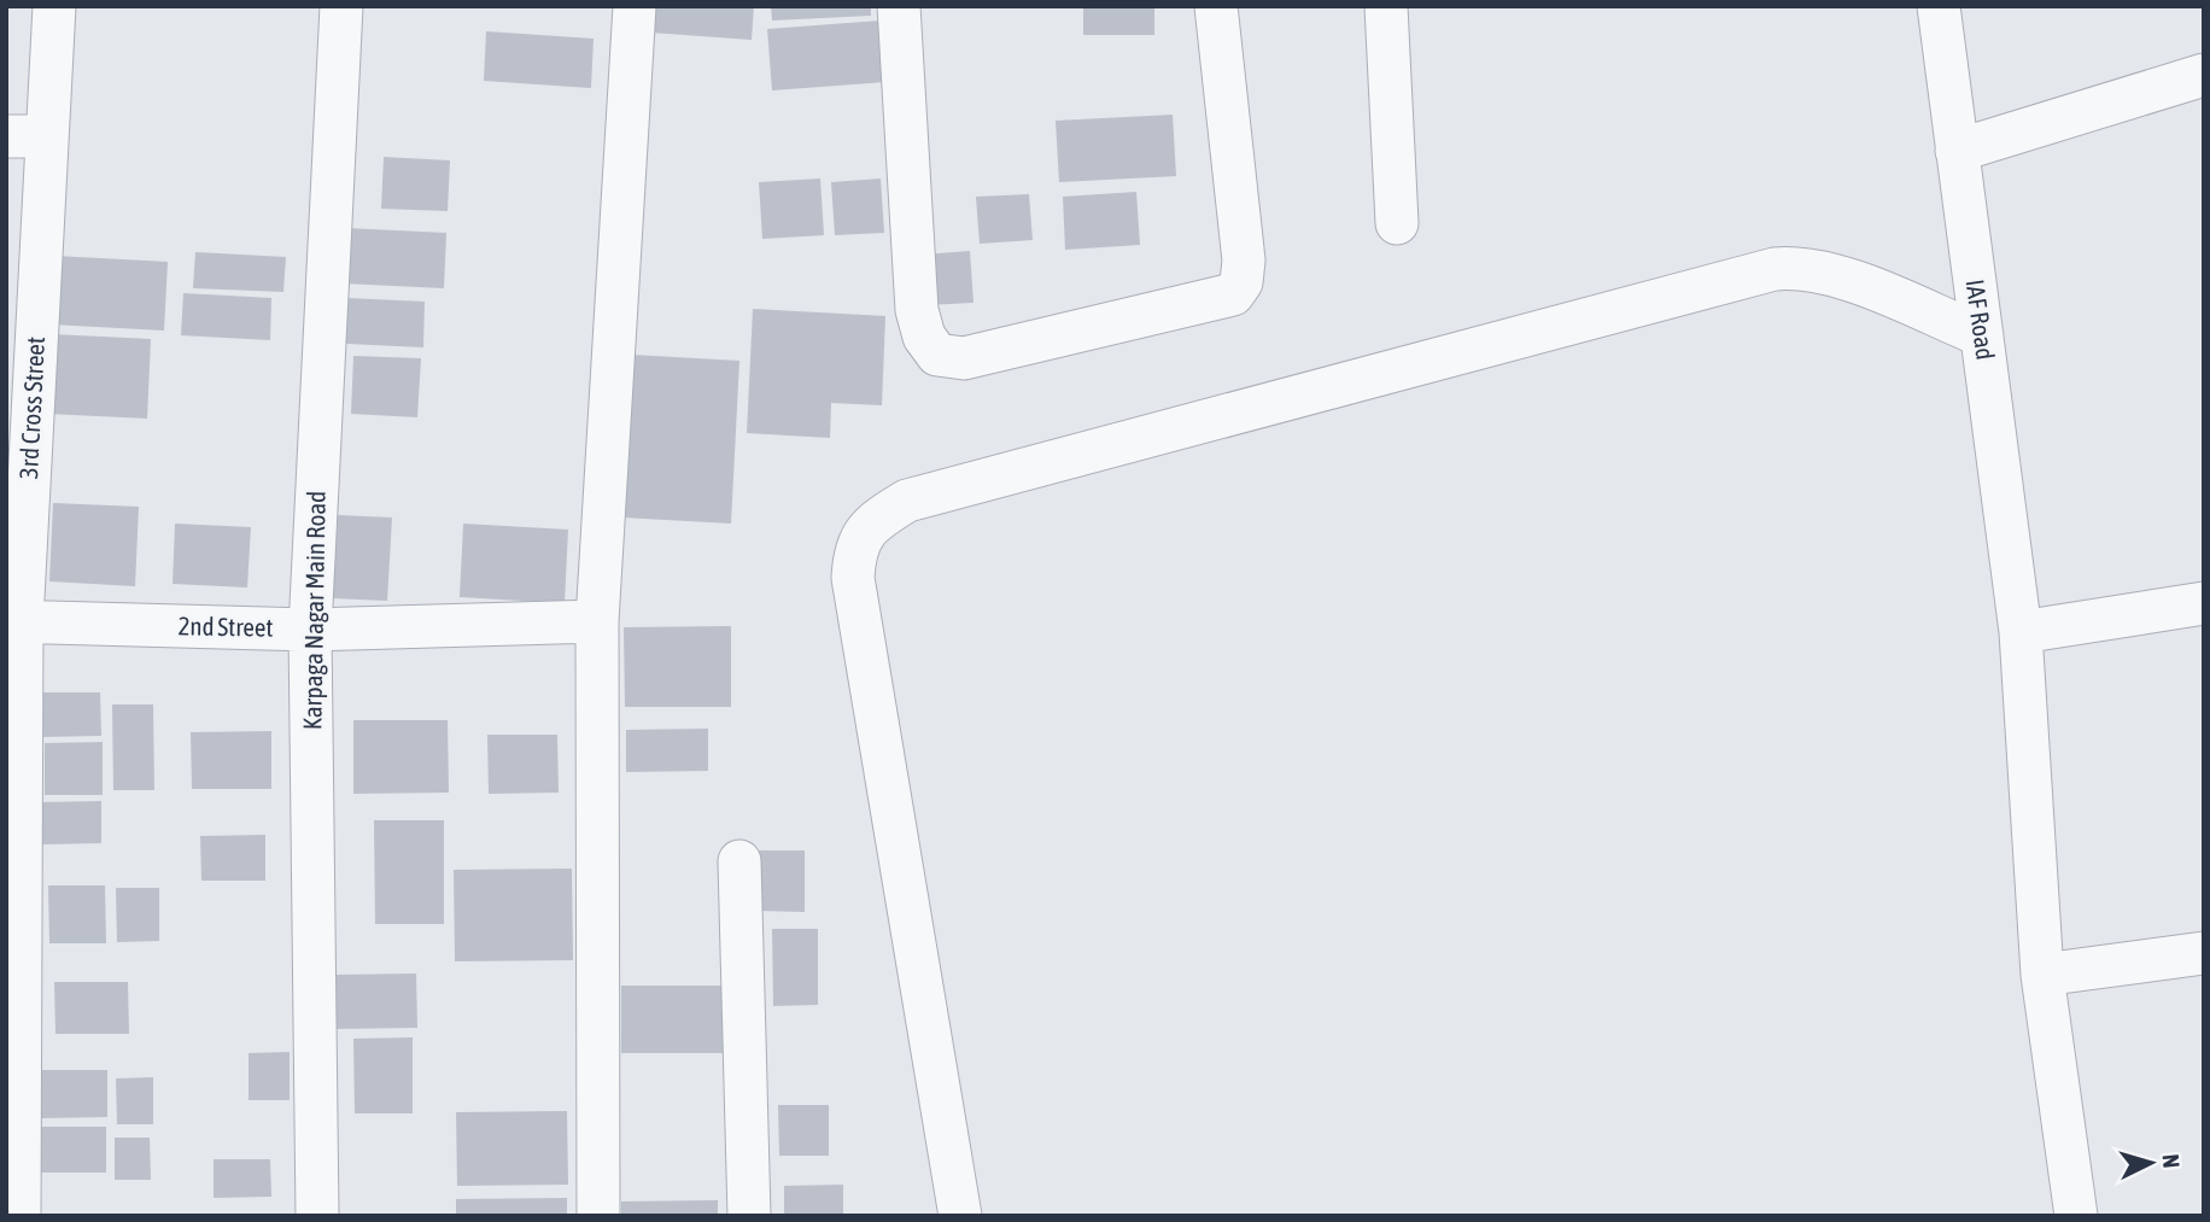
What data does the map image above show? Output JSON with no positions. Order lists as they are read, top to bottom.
{
  "streets": {
    "street": [
      "IAF Road",
      "3rd Cross Street",
      "Karpaga Nagar Main Road",
      "2nd Street"
    ]
  },
  "crossings": [
    ["3rd Cross Street", "2nd Street"],
    ["Karpaga Nagar Main Road", "2nd Street"]
  ],
  "north": "right"
}
